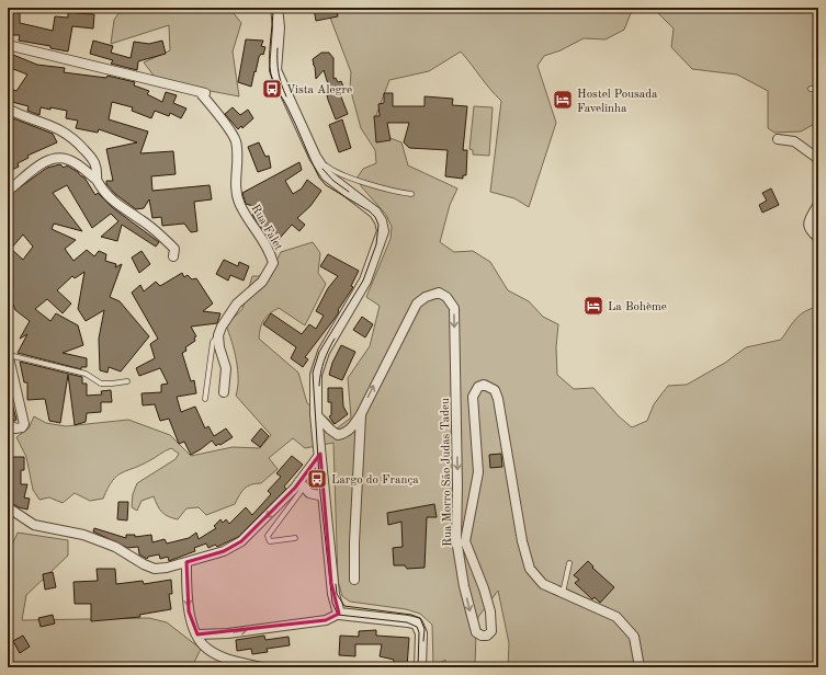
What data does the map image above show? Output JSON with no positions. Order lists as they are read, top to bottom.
{
  "streets": {
    "street": ["Rua Falet", "Rua Morro São Judas Tadeu"]
  },
  "places": {
    "bus stop": ["Vista Alegre", "Largo do França"],
    "hotel": ["Hostel Pousada Favelinha", "La Bohème"]
  }
}
